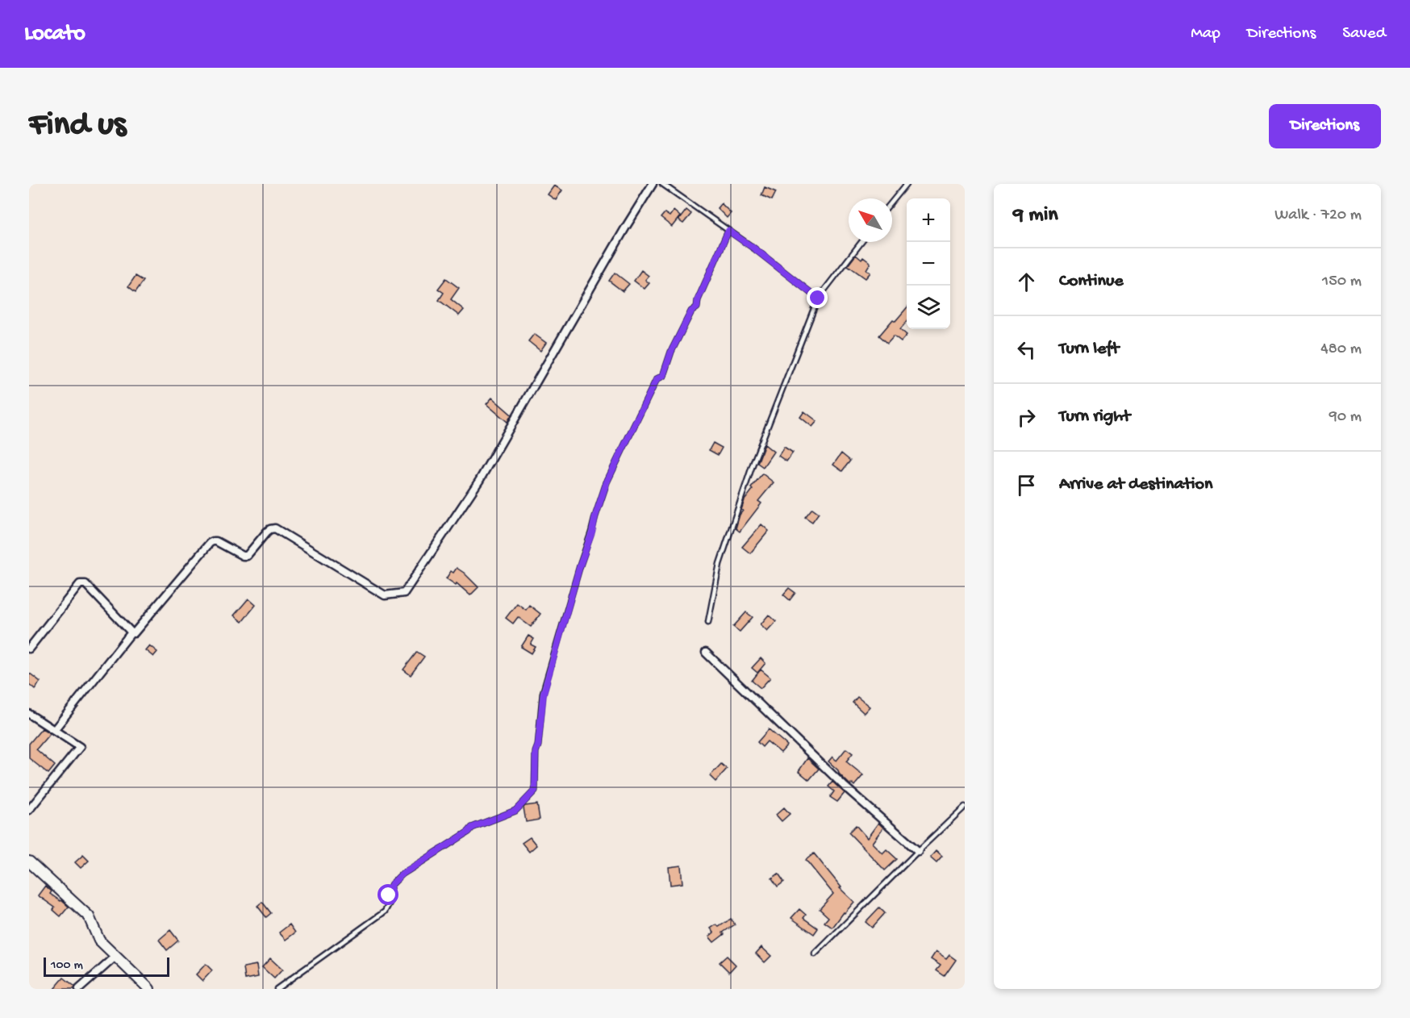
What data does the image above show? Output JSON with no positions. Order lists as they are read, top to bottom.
{
  "scale_bar": "100 m",
  "north": "top left",
  "page": {
    "header": "Locato",
    "nav": ["Map", "Directions", "Saved"],
    "buttons": "Directions",
    "title": "Find us",
    "heading": ["9 min", "Walk · 720 m"],
    "map_buttons": ["+", "−"],
    "list": [
      ["Continue", "150 m"],
      ["Turn left", "480 m"],
      ["Turn right", "90 m"],
      "Arrive at destination"
    ],
    "scale": "100 m"
  }
}
